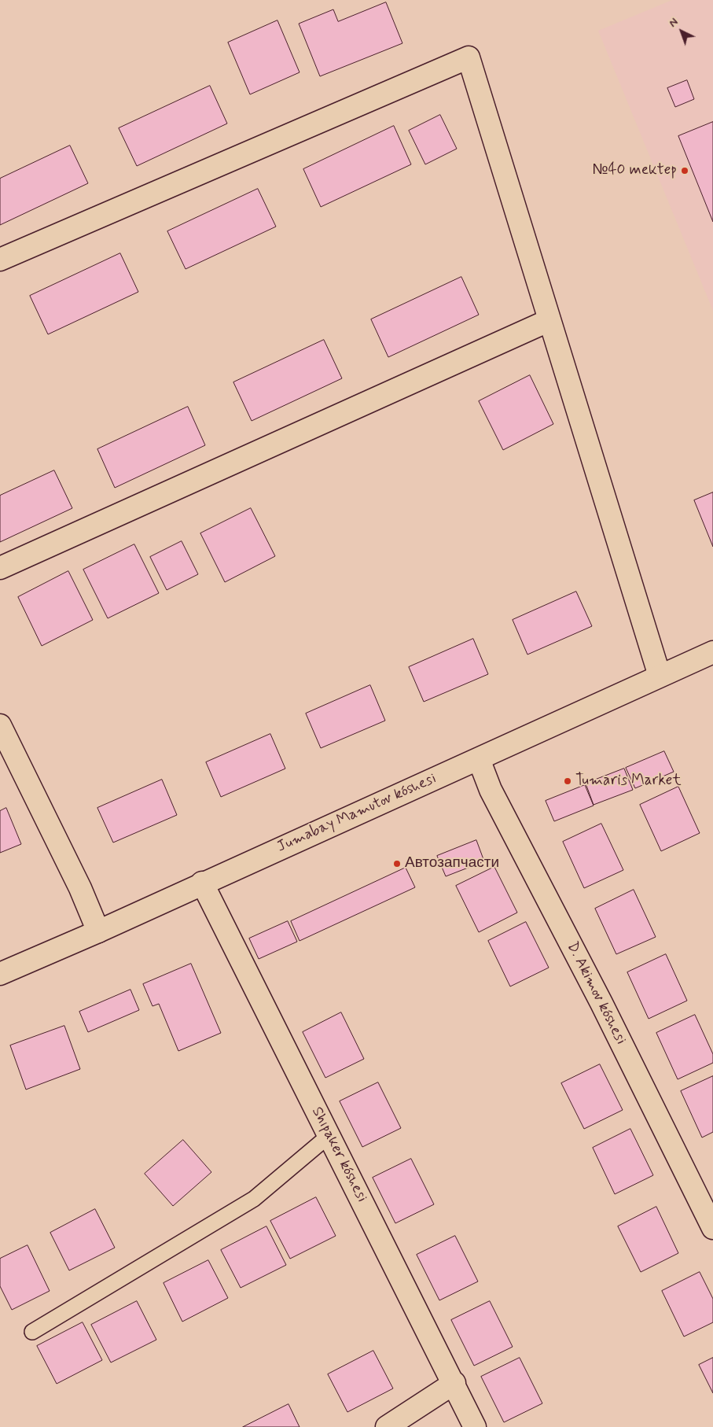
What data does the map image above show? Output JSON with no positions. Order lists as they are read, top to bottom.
{
  "streets": {
    "street": ["Jumabay Mamutov kóshesi", "D. Akimov kóshesi", "Shıpaker kóshesi"]
  },
  "crossings": [
    ["Jumabay Mamutov kóshesi", "D. Akimov kóshesi"],
    ["Jumabay Mamutov kóshesi", "Shıpaker kóshesi"]
  ],
  "places": ["№40 mektep", "Tumaris Market", "Автозапчасти"],
  "north": "top left"
}
